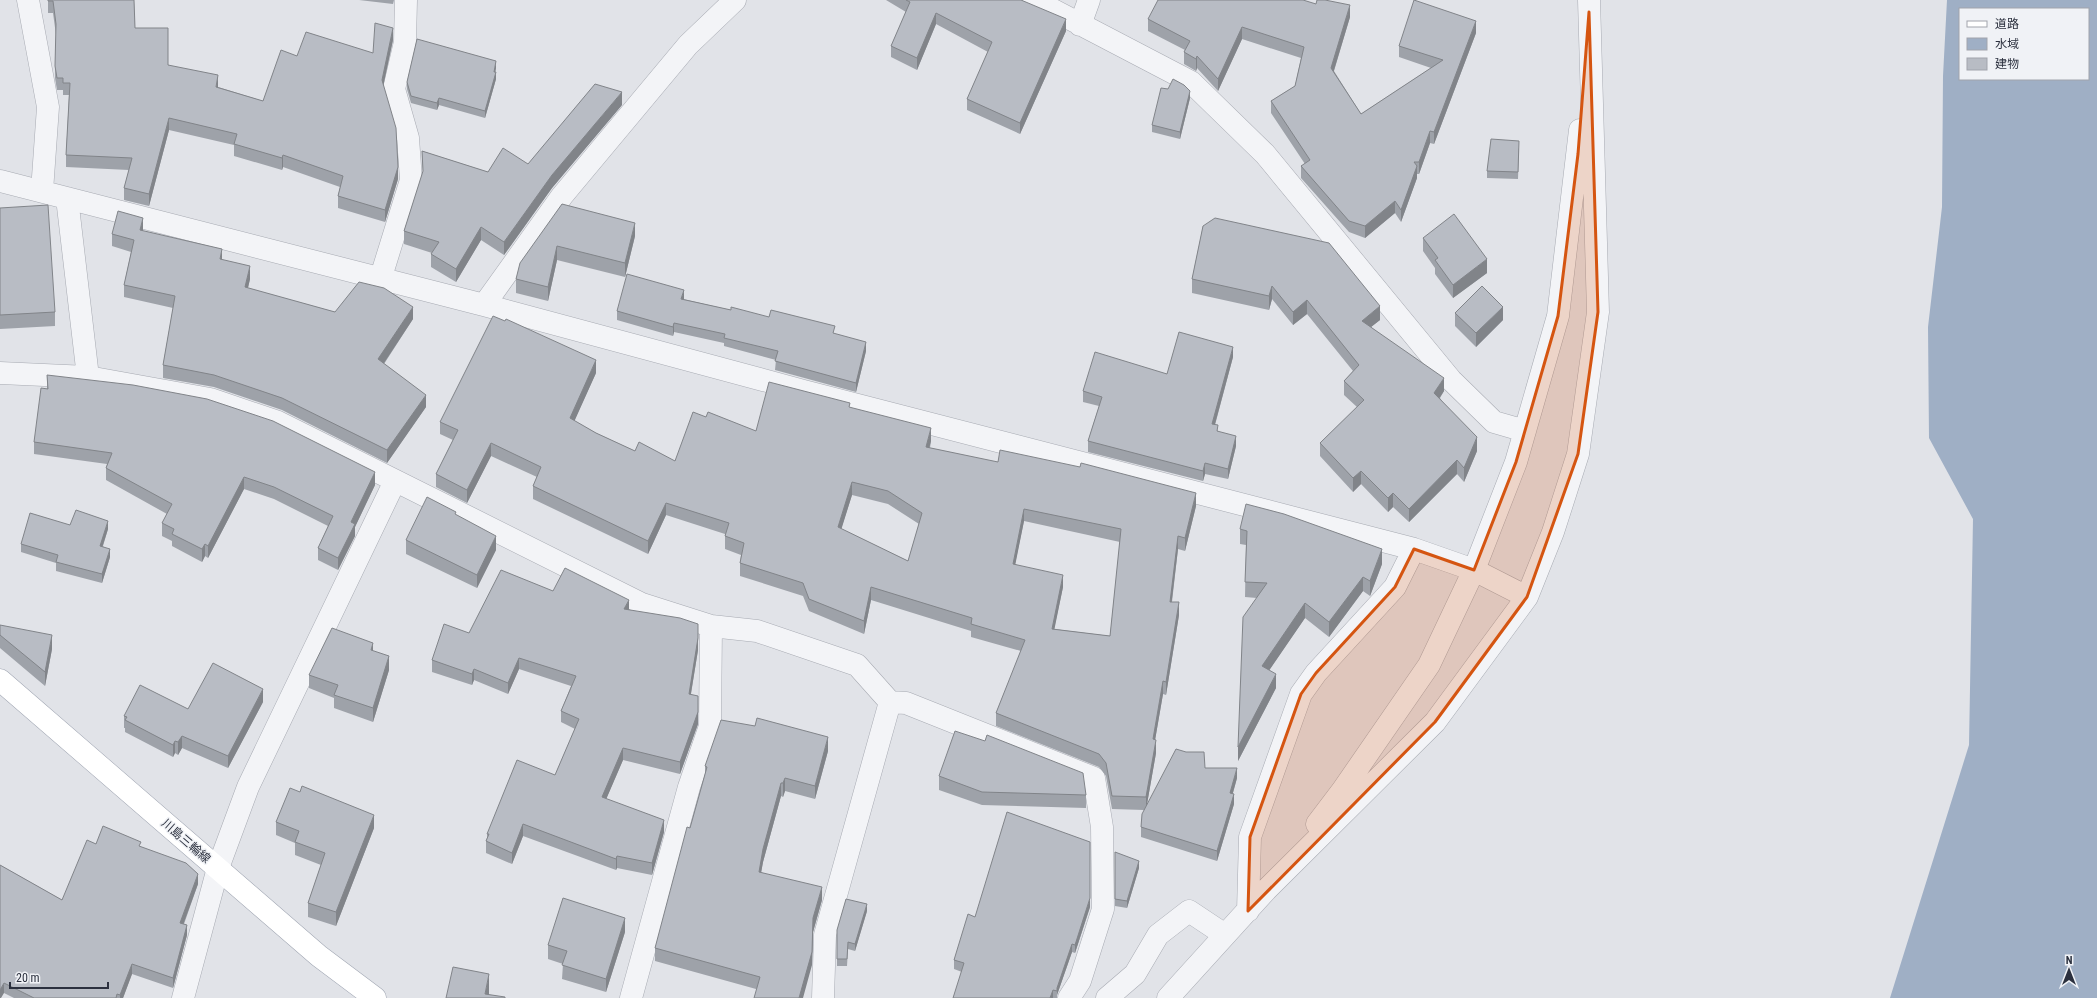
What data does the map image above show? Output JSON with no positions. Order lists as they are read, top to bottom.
{
  "streets": {
    "main road": ["川島三輪線"]
  },
  "legend": ["道路", "水域", "建物"],
  "scale_bar": "20 m",
  "north": "top"
}
